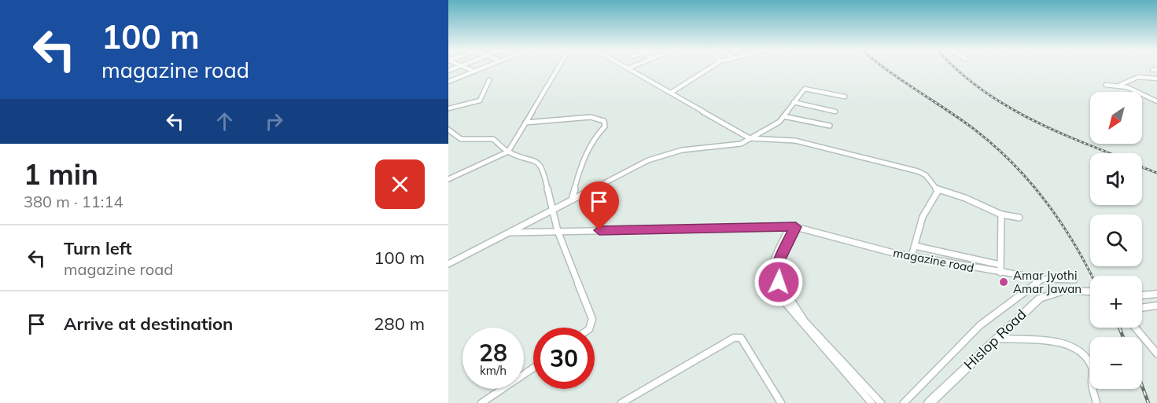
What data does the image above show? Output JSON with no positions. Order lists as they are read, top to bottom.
{
  "streets": {
    "main road": ["Hislop Road"],
    "street": ["magazine road"]
  },
  "places": ["Amar Jyothi Amar Jawan"],
  "north": "bottom left",
  "page": {
    "turn": ["100 m", "magazine road"],
    "map_buttons": ["+", "−"],
    "heading": ["1 min", "380 m · 11:14"],
    "list": [
      {
        "name": "Turn left",
        "note": "magazine road",
        "value": "100 m"
      },
      {
        "name": "Arrive at destination",
        "value": "280 m"
      }
    ],
    "speed": "28 km/h",
    "limit": "30"
  }
}
